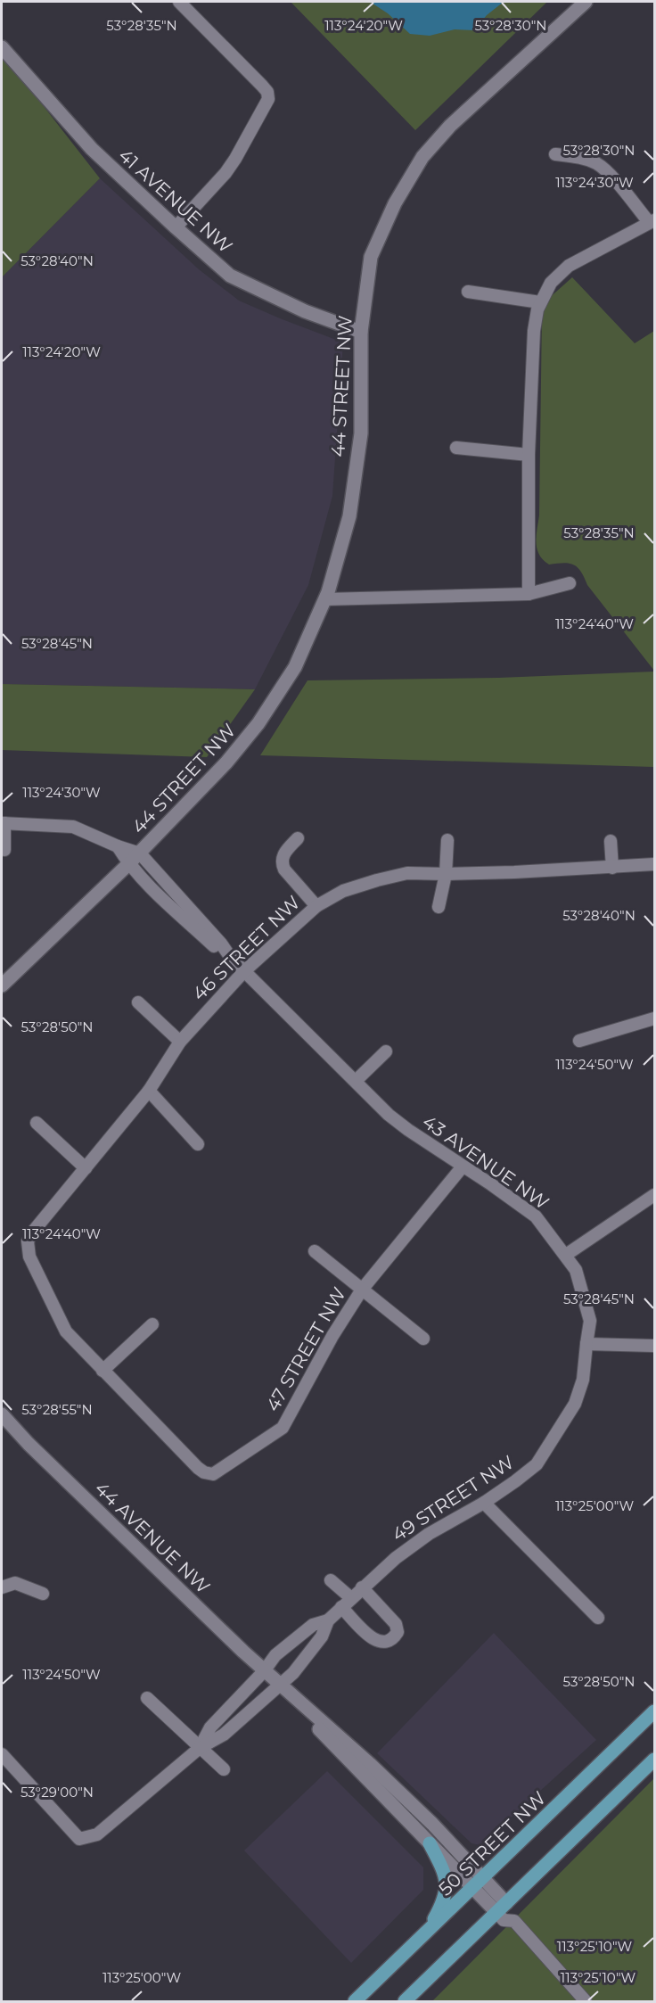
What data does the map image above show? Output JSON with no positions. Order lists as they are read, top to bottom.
{
  "streets": {
    "main road": ["50 STREET NW"],
    "street": [
      "41 AVENUE NW",
      "44 STREET NW",
      "46 STREET NW",
      "43 AVENUE NW",
      "47 STREET NW",
      "49 STREET NW",
      "44 AVENUE NW"
    ]
  },
  "crossings": [
    ["41 AVENUE NW", "44 STREET NW"],
    ["44 STREET NW", "43 AVENUE NW"],
    ["46 STREET NW", "43 AVENUE NW"],
    ["46 STREET NW", "47 STREET NW"],
    ["43 AVENUE NW", "47 STREET NW"],
    ["43 AVENUE NW", "49 STREET NW"],
    ["49 STREET NW", "44 AVENUE NW"],
    ["44 AVENUE NW", "50 STREET NW"]
  ],
  "coordinates": [
    "113°24'20\"W",
    "53°28'35\"N",
    "53°28'30\"N",
    "113°24'30\"W",
    "53°28'40\"N",
    "113°24'40\"W",
    "53°28'45\"N",
    "53°28'50\"N",
    "113°24'50\"W",
    "53°28'55\"N",
    "113°25'00\"W",
    "53°29'00\"N",
    "113°25'10\"W"
  ]
}
